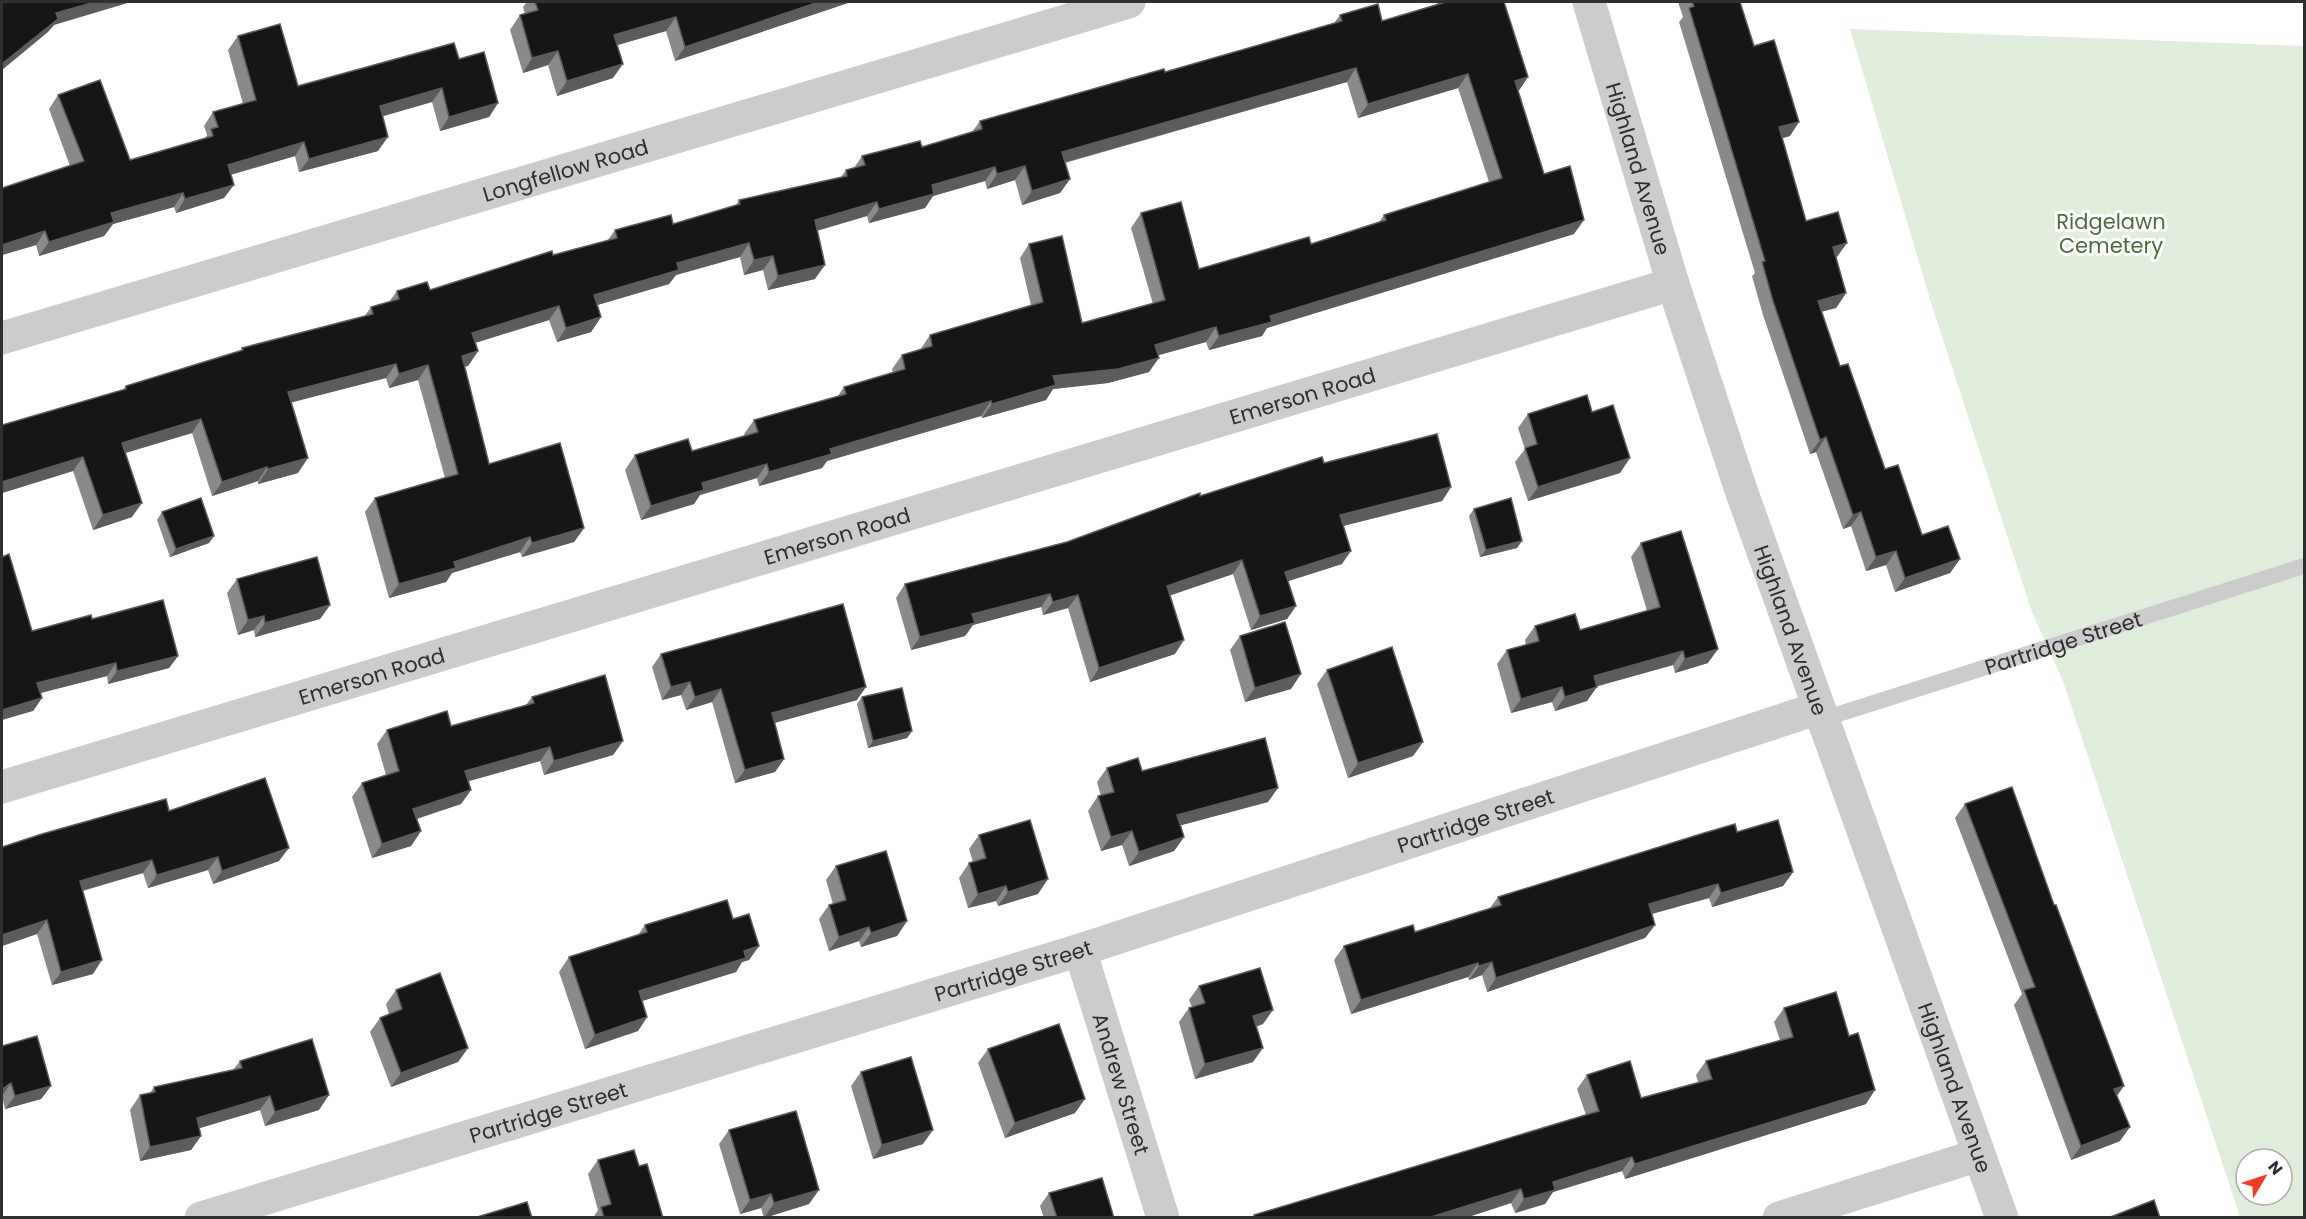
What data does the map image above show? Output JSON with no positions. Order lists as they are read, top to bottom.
{
  "streets": {
    "street": [
      "Highland Avenue",
      "Longfellow Road",
      "Emerson Road",
      "Partridge Street",
      "Andrew Street"
    ]
  },
  "crossings": [
    ["Highland Avenue", "Emerson Road"],
    ["Highland Avenue", "Partridge Street"],
    ["Partridge Street", "Andrew Street"]
  ],
  "parks": ["Ridgelawn Cemetery"],
  "north": "top right"
}
